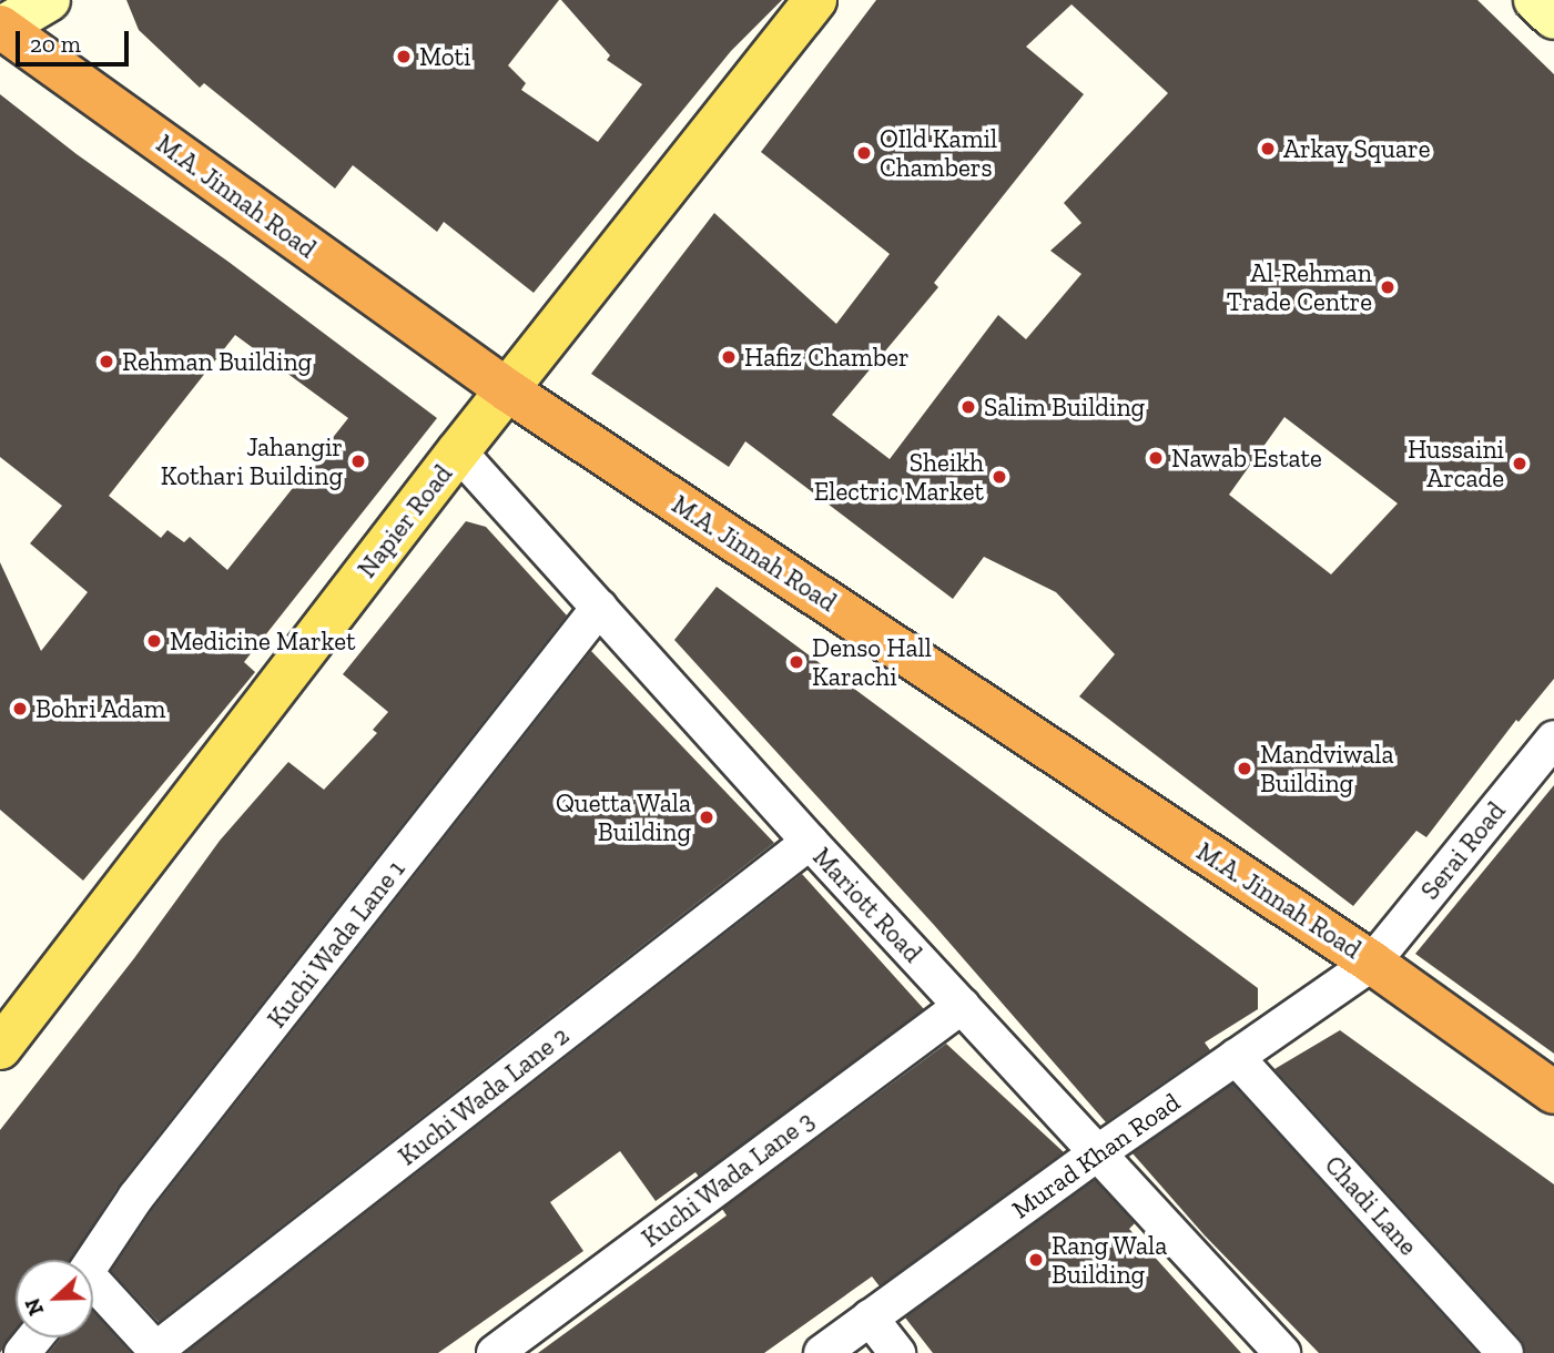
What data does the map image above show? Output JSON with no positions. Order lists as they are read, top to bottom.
{
  "streets": {
    "highway": ["M.A. Jinnah Road"],
    "main road": ["Napier Road"],
    "street": [
      "Serai Road",
      "Mariott Road",
      "Kuchi Wada Lane 1",
      "Kuchi Wada Lane 2",
      "Murad Khan Road",
      "Kuchi Wada Lane 3",
      "Chadi Lane"
    ]
  },
  "crossings": [
    ["M.A. Jinnah Road", "Napier Road"],
    ["M.A. Jinnah Road", "Serai Road"],
    ["M.A. Jinnah Road", "Murad Khan Road"],
    ["Napier Road", "Mariott Road"],
    ["Serai Road", "Murad Khan Road"],
    ["Mariott Road", "Kuchi Wada Lane 1"],
    ["Mariott Road", "Kuchi Wada Lane 2"],
    ["Mariott Road", "Murad Khan Road"],
    ["Mariott Road", "Kuchi Wada Lane 3"],
    ["Murad Khan Road", "Chadi Lane"]
  ],
  "places": [
    "Moti",
    "Arkay Square",
    "OIld Kamil Chambers",
    "Al-Rehman Trade Centre",
    "Hafiz Chamber",
    "Rehman Building",
    "Salim Building",
    "Nawab Estate",
    "Jahangir Kothari Building",
    "Hussaini Arcade",
    "Sheikh Electric Market",
    "Medicine Market",
    "Denso Hall Karachi",
    "Bohri Adam",
    "Mandviwala Building",
    "Quetta Wala Building",
    "Rang Wala Building"
  ],
  "scale_bar": "20 m",
  "north": "left"
}
